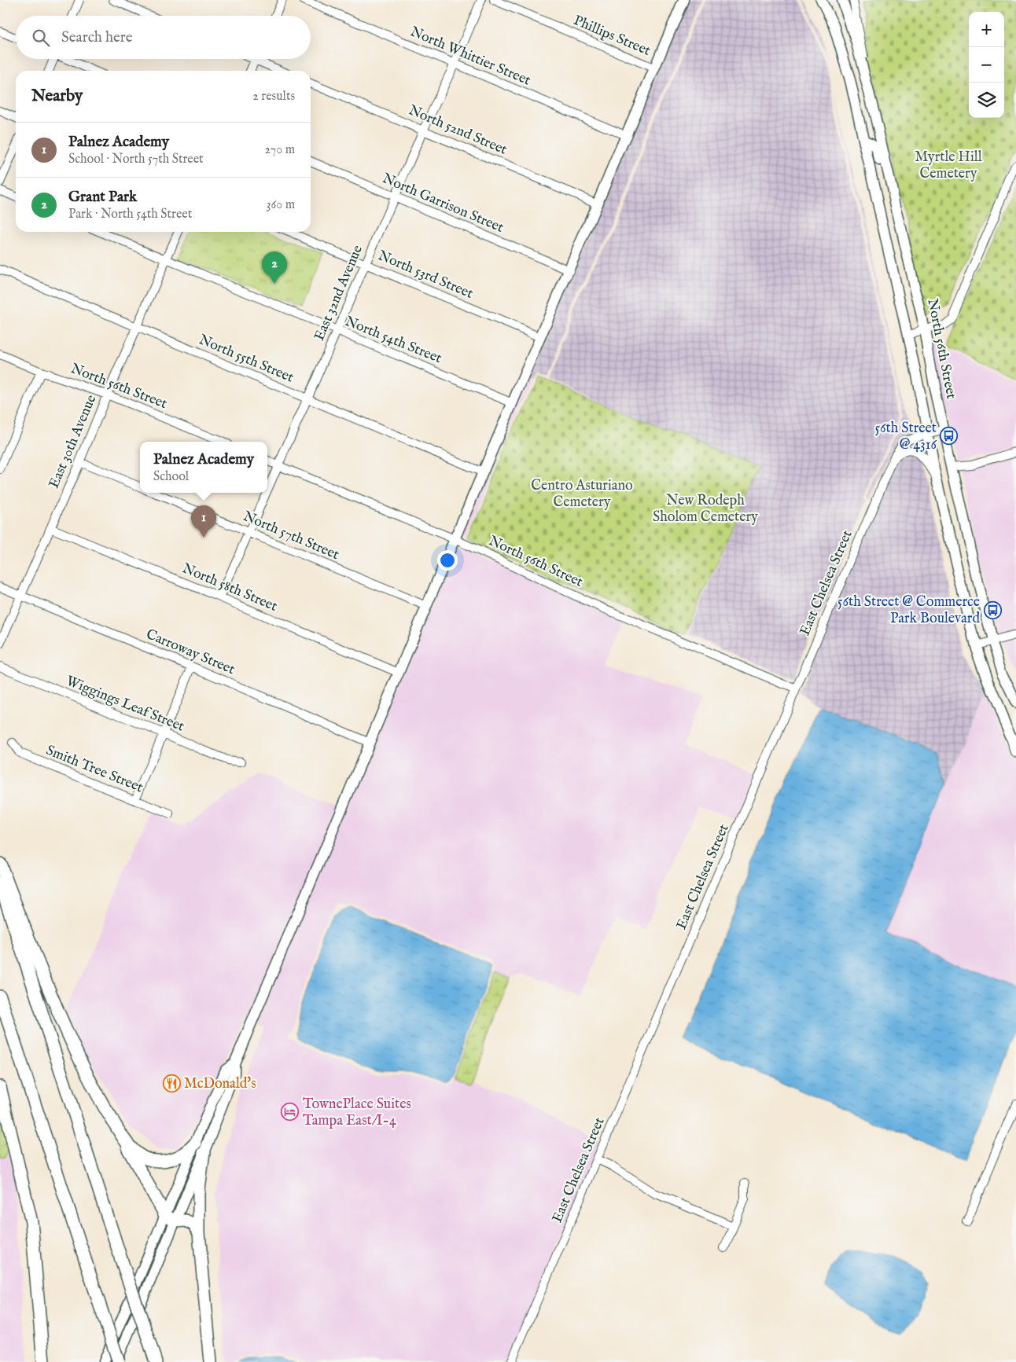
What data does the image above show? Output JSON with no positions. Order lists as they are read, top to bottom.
{
  "streets": {
    "main road": ["North 56th Street"],
    "street": [
      "Phillips Street",
      "North Whittier Street",
      "North 52nd Street",
      "North Garrison Street",
      "North 53rd Street",
      "East 32nd Avenue",
      "North 54th Street",
      "North 55th Street",
      "East 30th Avenue",
      "North 57th Street",
      "East Chelsea Street",
      "North 58th Street",
      "Carroway Street",
      "Wiggings Leaf Street",
      "Smith Tree Street"
    ]
  },
  "crossings": [
    ["North Whittier Street", "East 32nd Avenue"],
    ["North 52nd Street", "East 32nd Avenue"],
    ["North Garrison Street", "East 32nd Avenue"],
    ["North 53rd Street", "East 32nd Avenue"],
    ["East 32nd Avenue", "North 54th Street"],
    ["East 32nd Avenue", "North 56th Street"],
    ["East 32nd Avenue", "North 55th Street"],
    ["East 32nd Avenue", "North 57th Street"],
    ["East 32nd Avenue", "North 58th Street"],
    ["North 54th Street", "East 30th Avenue"],
    ["North 56th Street", "East 30th Avenue"],
    ["North 56th Street", "East Chelsea Street"],
    ["North 55th Street", "East 30th Avenue"],
    ["East 30th Avenue", "North 58th Street"],
    ["East 30th Avenue", "Carroway Street"]
  ],
  "parks": ["Myrtle Hill Cemetery", "Centro Asturiano Cemetery", "New Rodeph Sholom Cemetery"],
  "places": {
    "bus stop": ["56th Street @ 4316", "56th Street @ Commerce Park Boulevard"],
    "restaurant": ["McDonald's"],
    "hotel": ["TownePlace Suites Tampa East/I-4"]
  },
  "page": {
    "map_buttons": ["+", "−"],
    "search": "Search here",
    "heading": ["Nearby", "2 results"],
    "list": [
      {
        "mark": "1",
        "name": "Palnez Academy",
        "note": "School · North 57th Street",
        "value": "270 m"
      },
      {
        "mark": "2",
        "name": "Grant Park",
        "note": "Park · North 54th Street",
        "value": "360 m"
      }
    ],
    "pins": ["2", "1"],
    "popup": ["Palnez Academy", "School"]
  }
}
